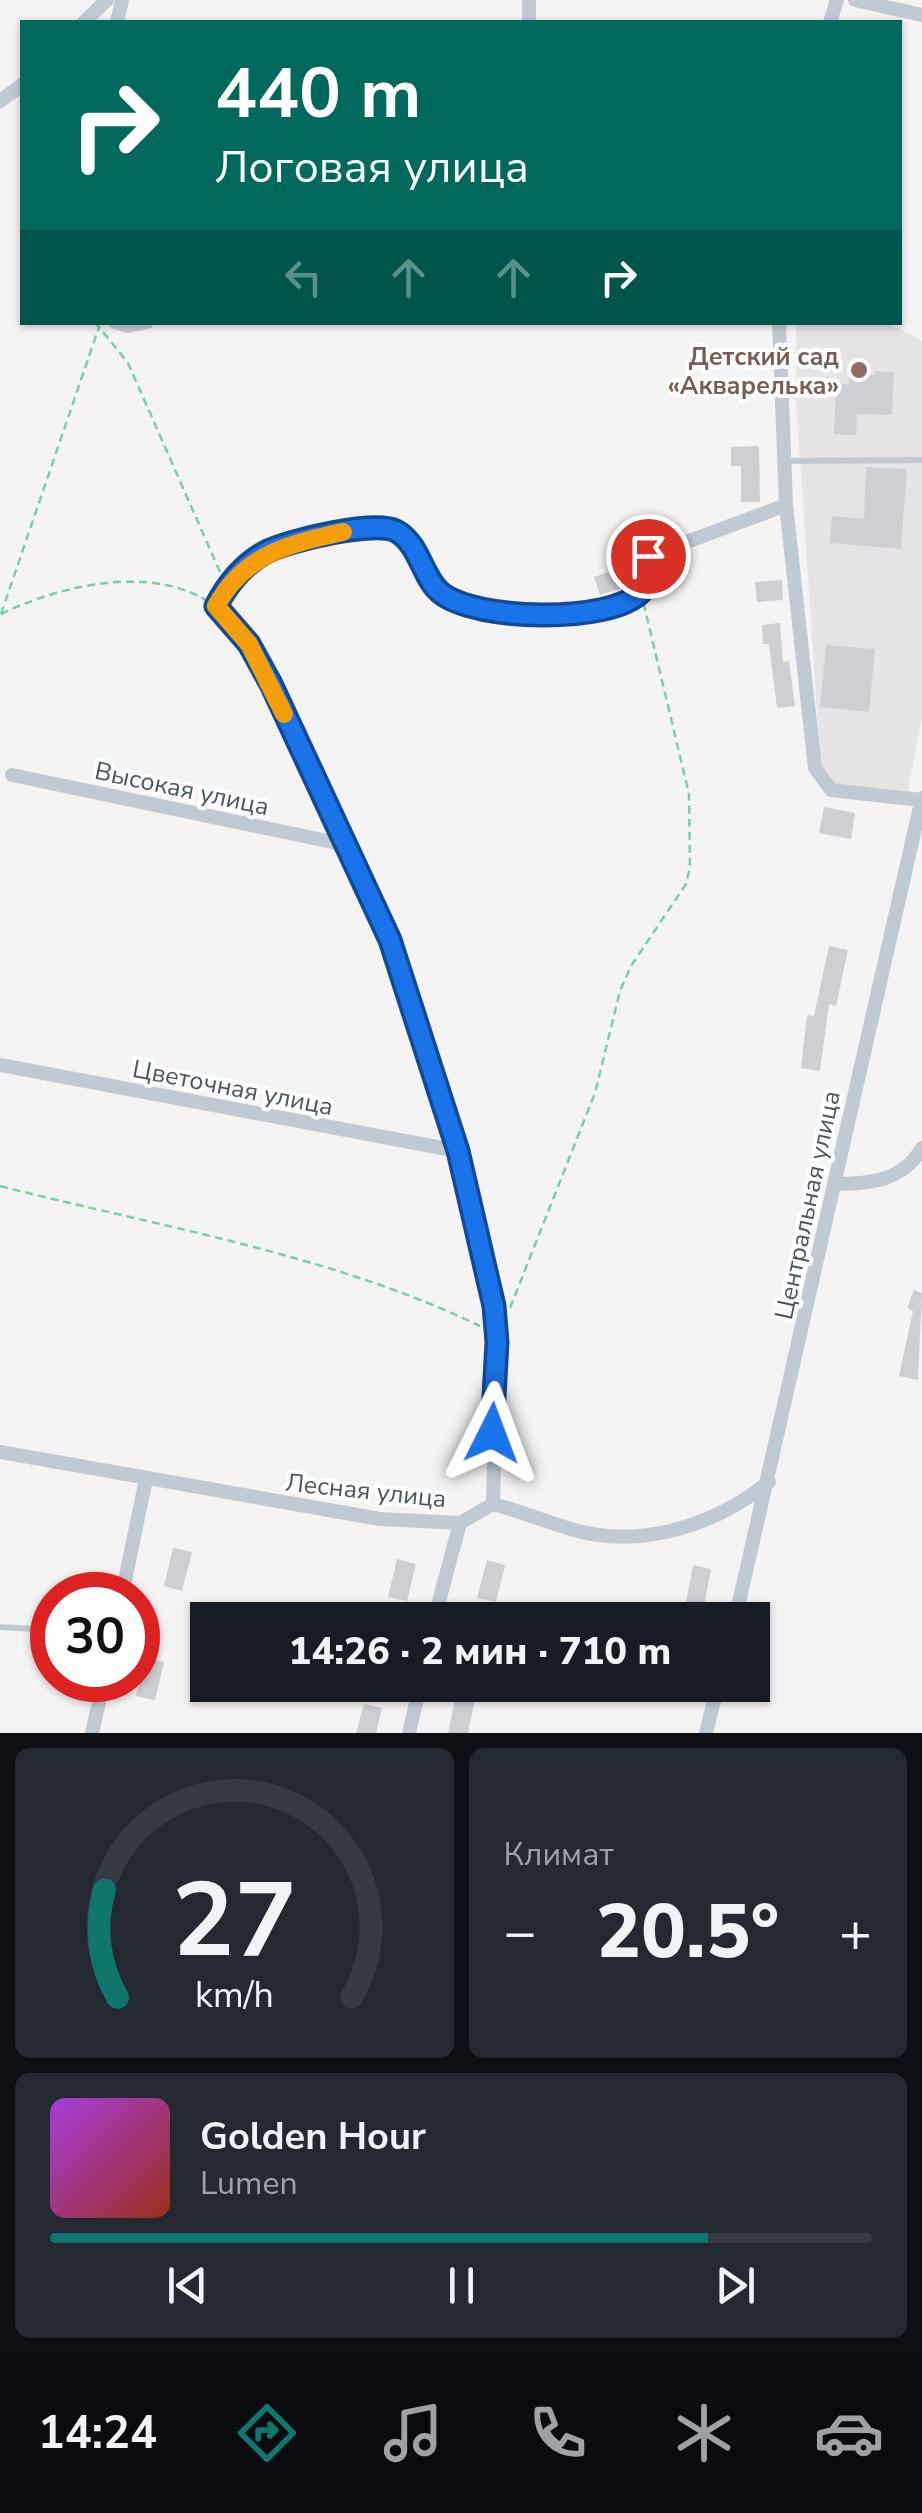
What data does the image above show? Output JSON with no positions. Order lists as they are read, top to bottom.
{
  "streets": {
    "street": [
      "Высокая улица",
      "Цветочная улица",
      "Центральная улица",
      "Лесная улица"
    ]
  },
  "places": ["Детский сад «Акварелька»"],
  "page": {
    "turn": ["440 m", "Логовая улица"],
    "limit": "30",
    "trip": "14:26 · 2 мин · 710 m",
    "tile": "Климат",
    "heat": ["−", "20.5°", "+"],
    "song": ["Golden Hour", "Lumen"],
    "tabs": "14:24",
    "gauge": ["27", "km/h"]
  }
}
